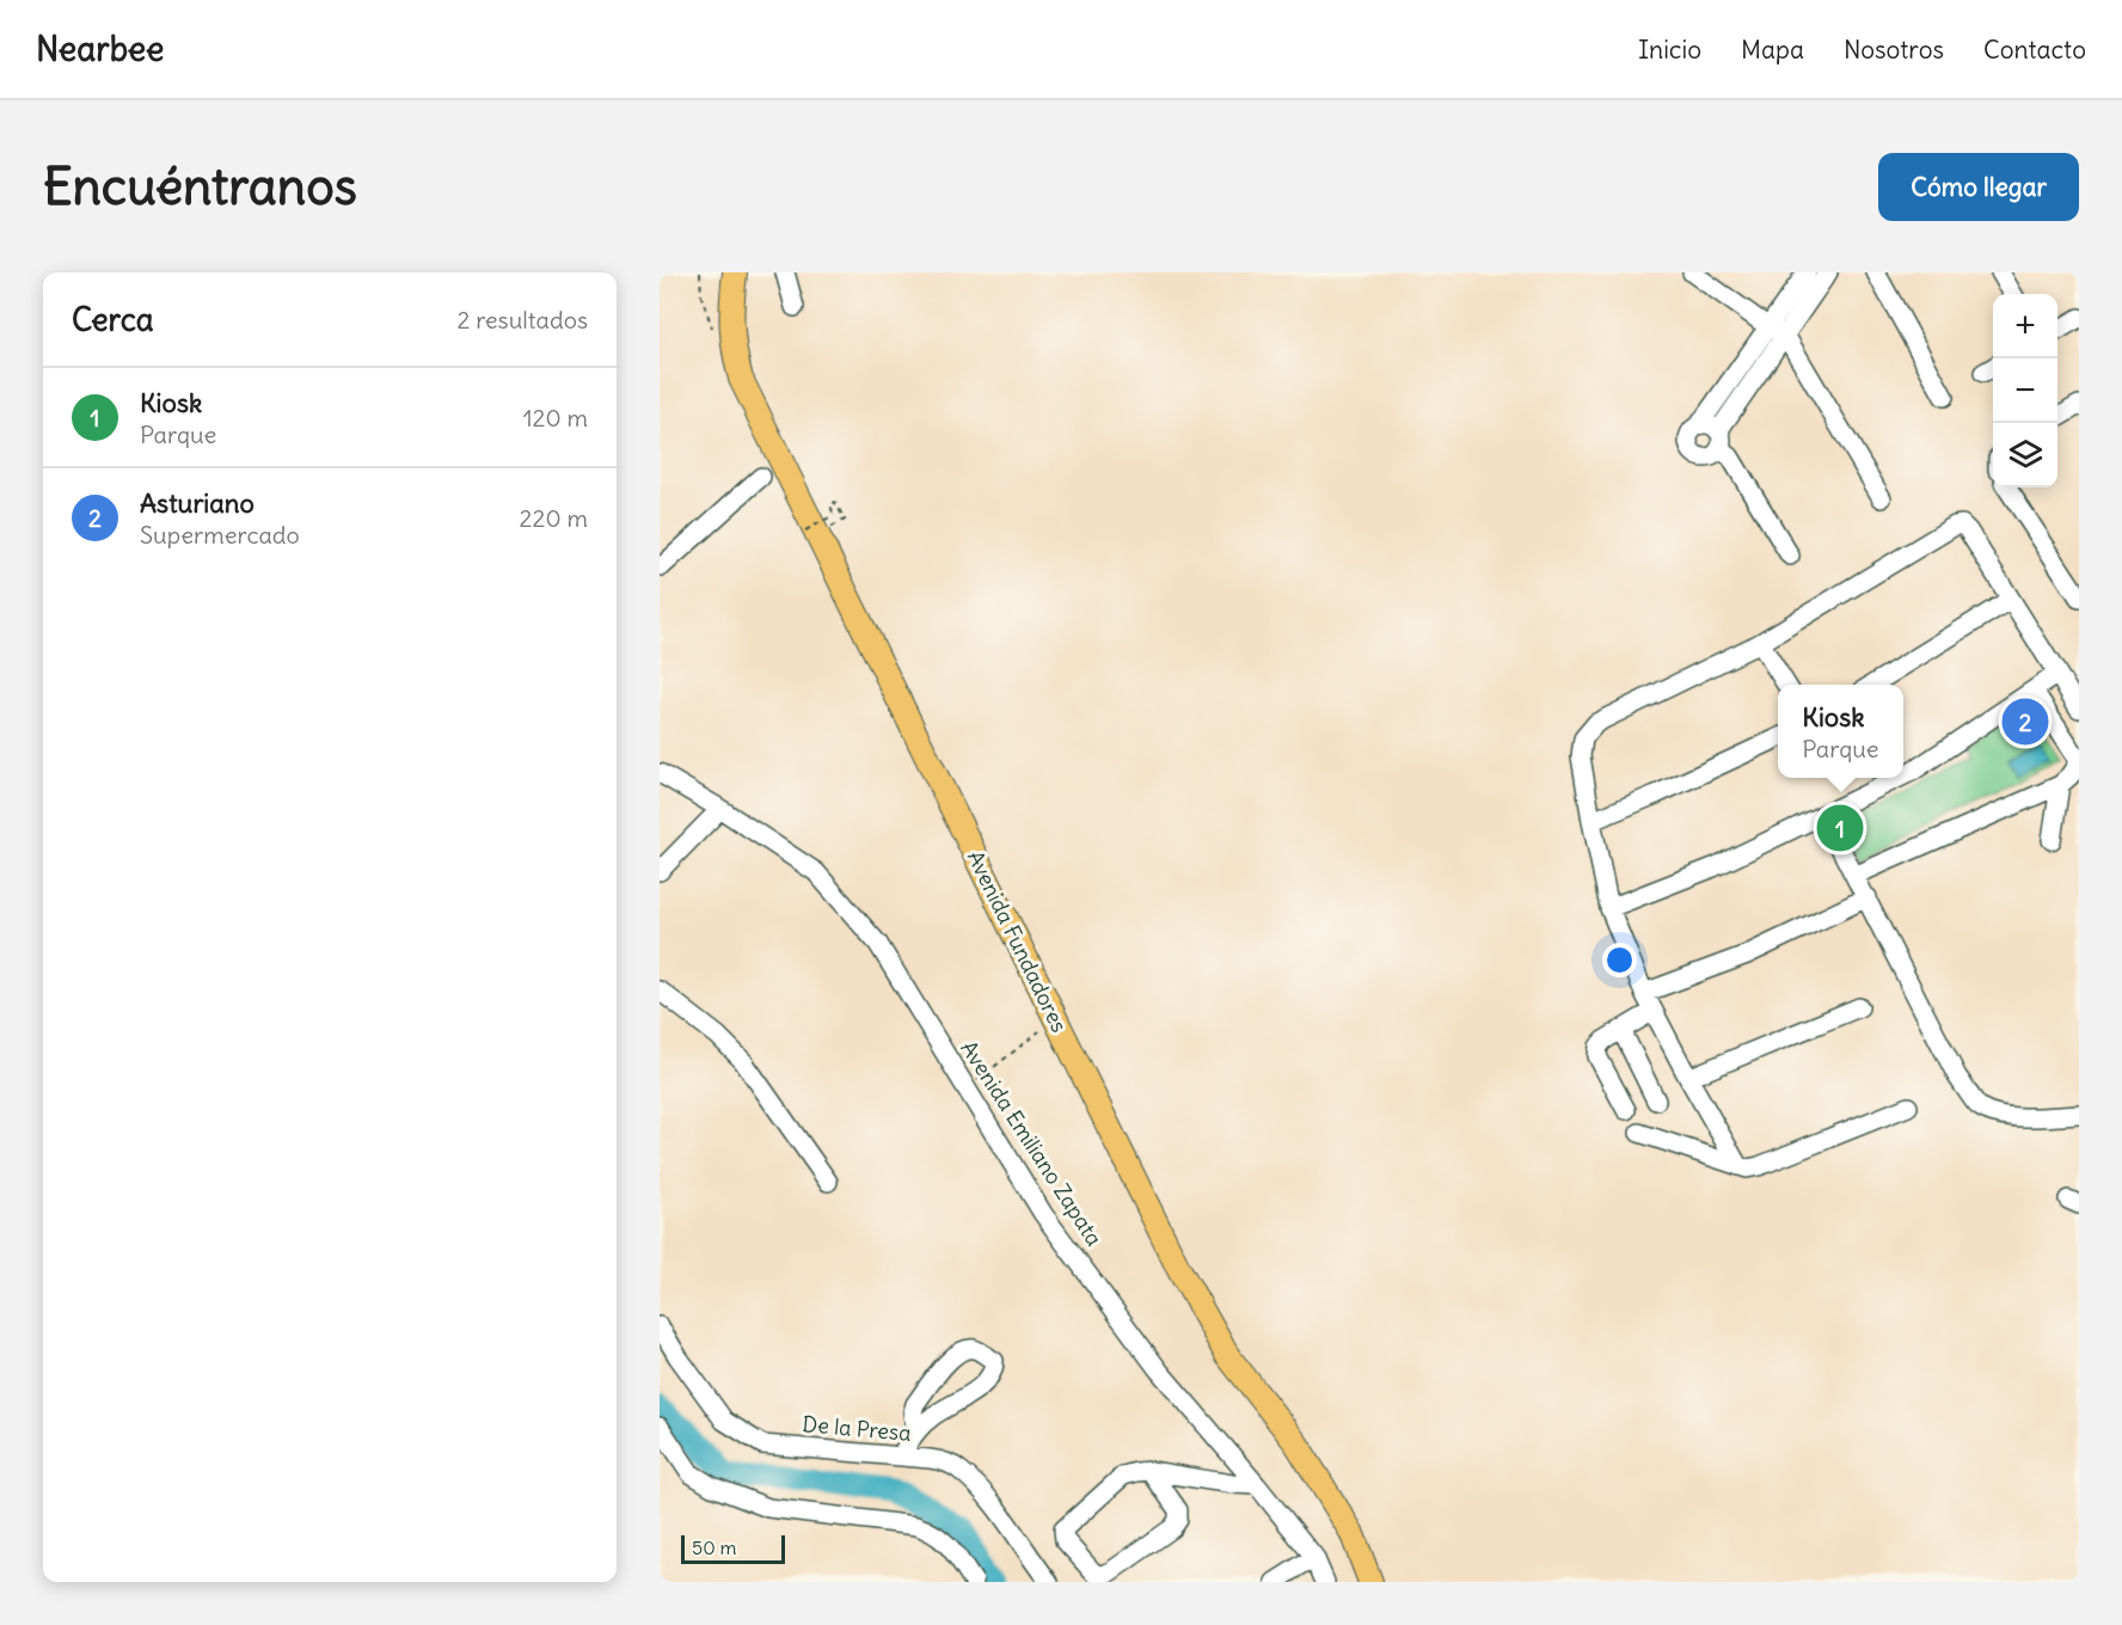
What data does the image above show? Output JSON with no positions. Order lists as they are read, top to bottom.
{
  "streets": {
    "main road": ["Avenida Fundadores"],
    "street": ["Avenida Emiliano Zapata", "De la Presa"]
  },
  "scale_bar": "50 m",
  "page": {
    "header": "Nearbee",
    "nav": [
      "Inicio",
      "Mapa",
      "Nosotros",
      "Contacto"
    ],
    "buttons": "Cómo llegar",
    "title": "Encuéntranos",
    "heading": ["Cerca", "2 resultados"],
    "map_buttons": ["+", "−"],
    "list": [
      {
        "mark": "1",
        "name": "Kiosk",
        "note": "Parque",
        "value": "120 m"
      },
      {
        "mark": "2",
        "name": "Asturiano",
        "note": "Supermercado",
        "value": "220 m"
      }
    ],
    "popup": ["Kiosk", "Parque"],
    "pins": ["2", "1"],
    "scale": "50 m"
  }
}
